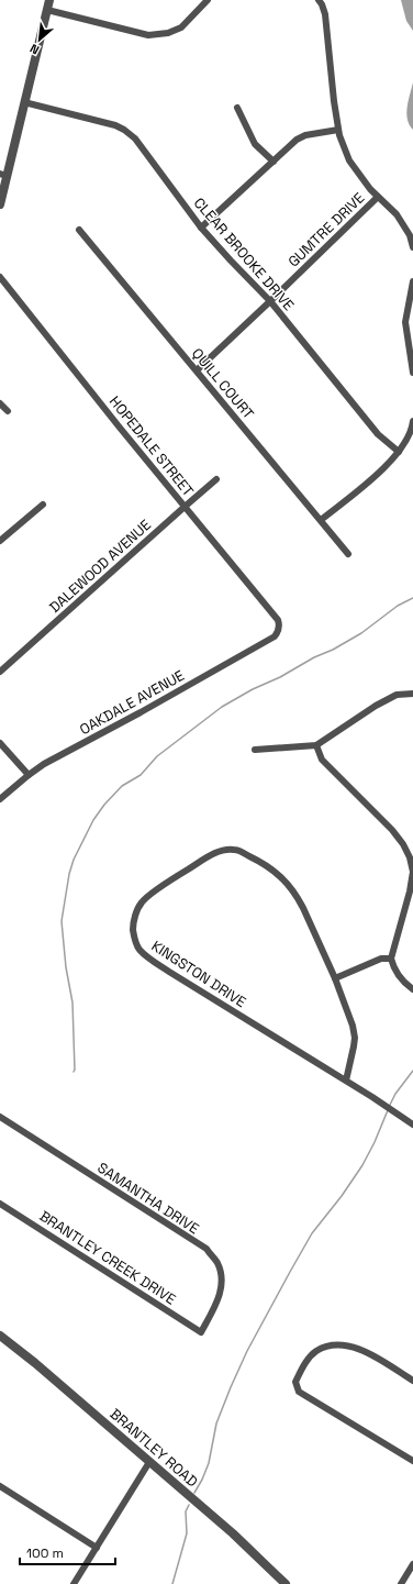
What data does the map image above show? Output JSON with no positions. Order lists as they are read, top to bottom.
{
  "streets": {
    "street": [
      "GUMTRE DRIVE",
      "CLEAR BROOKE DRIVE",
      "QUILL COURT",
      "HOPEDALE STREET",
      "DALEWOOD AVENUE",
      "OAKDALE AVENUE",
      "KINGSTON DRIVE",
      "SAMANTHA DRIVE",
      "BRANTLEY CREEK DRIVE",
      "BRANTLEY ROAD"
    ]
  },
  "crossings": [
    ["GUMTRE DRIVE", "CLEAR BROOKE DRIVE"],
    ["GUMTRE DRIVE", "QUILL COURT"],
    ["HOPEDALE STREET", "DALEWOOD AVENUE"],
    ["HOPEDALE STREET", "OAKDALE AVENUE"],
    ["SAMANTHA DRIVE", "BRANTLEY CREEK DRIVE"]
  ],
  "scale_bar": "100 m",
  "north": "bottom left"
}
